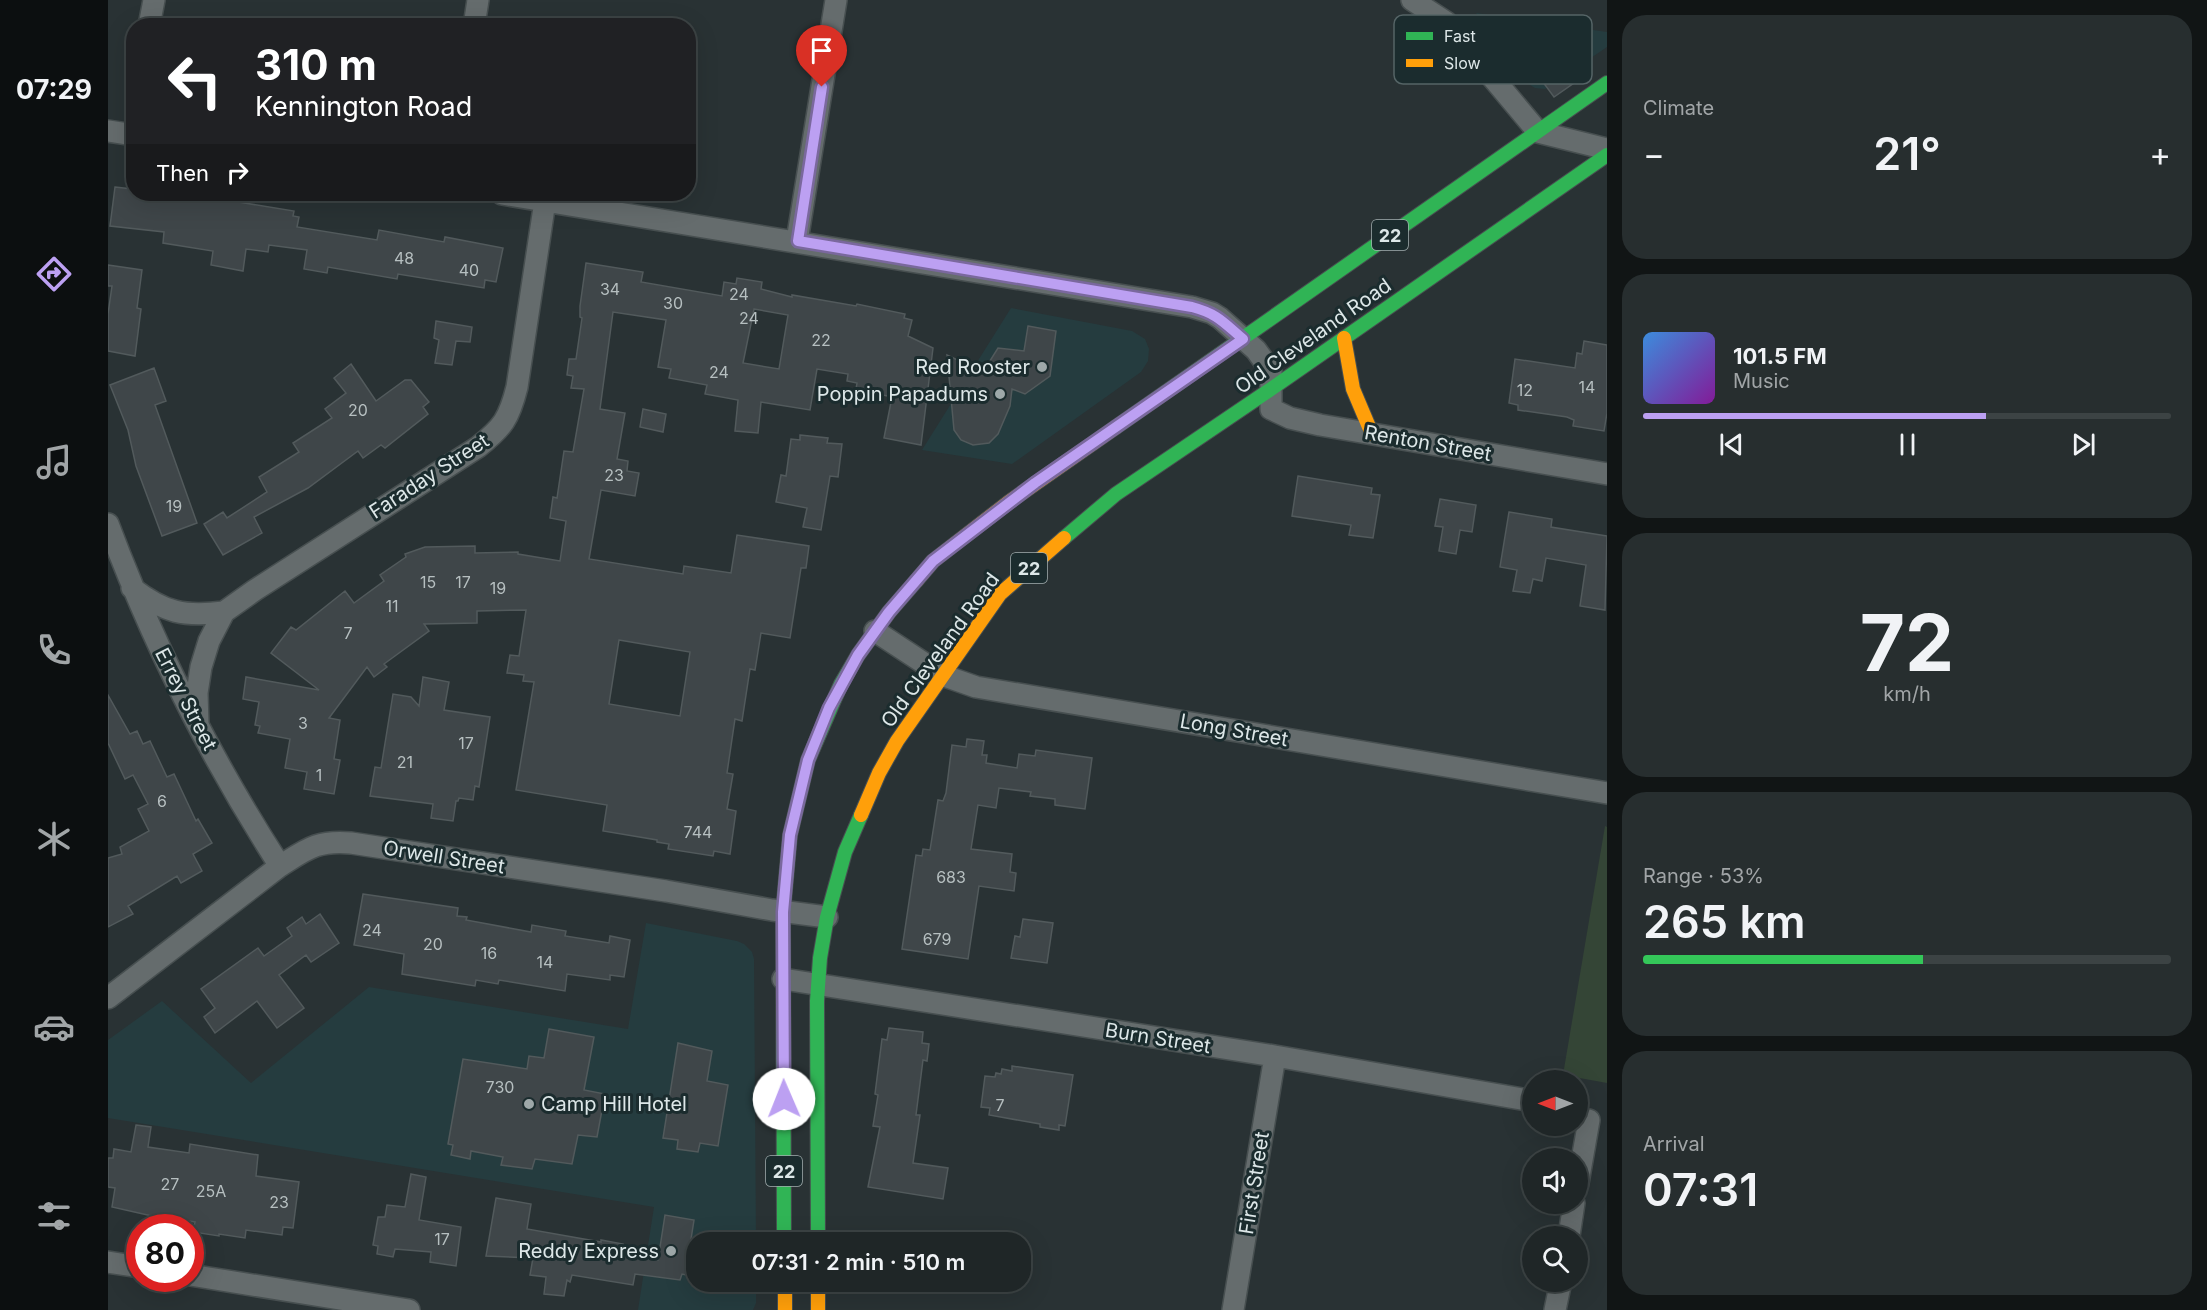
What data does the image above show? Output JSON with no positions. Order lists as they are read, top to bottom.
{
  "streets": {
    "highway": ["22", "Old Cleveland Road"],
    "street": [
      "Renton Street",
      "Faraday Street",
      "Errey Street",
      "Long Street",
      "Orwell Street",
      "Burn Street",
      "First Street"
    ]
  },
  "crossings": [
    ["Old Cleveland Road", "Renton Street"],
    ["Old Cleveland Road", "Long Street"],
    ["Old Cleveland Road", "Orwell Street"],
    ["Old Cleveland Road", "Burn Street"],
    ["Faraday Street", "Errey Street"],
    ["Errey Street", "Orwell Street"],
    ["Burn Street", "First Street"]
  ],
  "places": [
    "Red Rooster",
    "Poppin Papadums",
    "Camp Hill Hotel",
    "Reddy Express"
  ],
  "house_numbers": [
    "48",
    "40",
    "34",
    "24",
    "30",
    "24",
    "22",
    "24",
    "14",
    "12",
    "20",
    "23",
    "19",
    "15",
    "17",
    "19",
    "11",
    "7",
    "3",
    "17",
    "21",
    "1",
    "6",
    "744",
    "683",
    "24",
    "679",
    "20",
    "16",
    "14",
    "730",
    "7",
    "27",
    "25A",
    "23",
    "17"
  ],
  "legend": ["Fast", "Slow"],
  "north": "left",
  "page": {
    "tabs": "07:29",
    "tile": [
      "Climate",
      ["72", "km/h"],
      ["Range · 53%", "265 km"],
      ["Arrival", "07:31"]
    ],
    "turn": ["310 m", "Kennington Road"],
    "heat": ["−", "21°", "+"],
    "then": "Then",
    "song": ["101.5 FM", "Music"],
    "limit": "80",
    "trip": "07:31 · 2 min · 510 m"
  }
}
